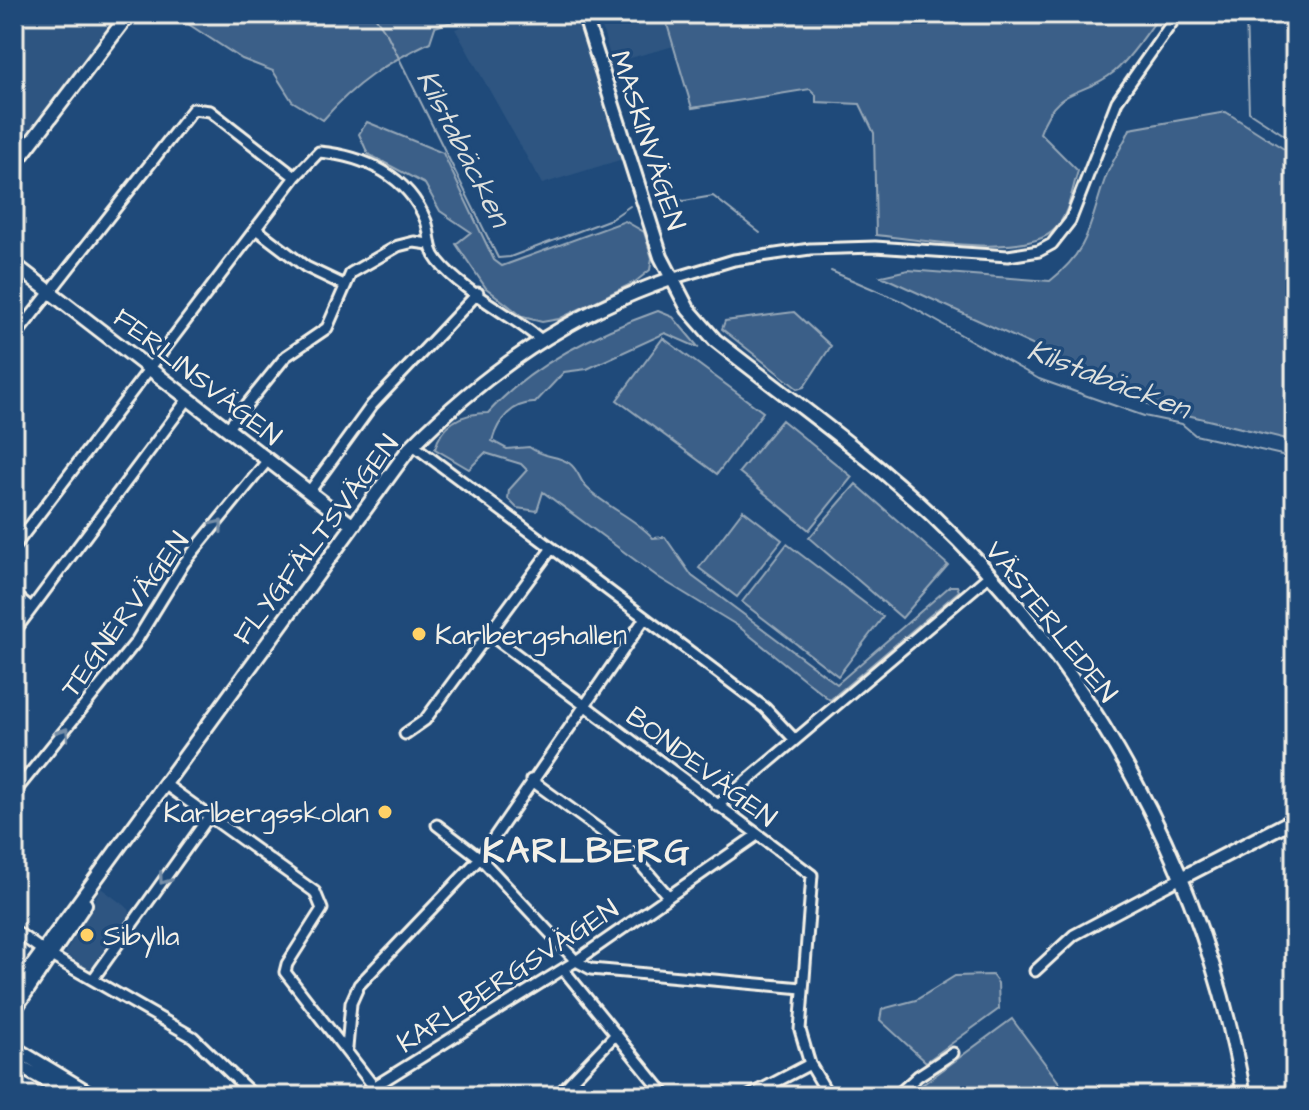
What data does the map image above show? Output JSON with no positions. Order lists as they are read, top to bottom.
{
  "streets": {
    "street": [
      "MASKINVÄGEN",
      "FERLINSVÄGEN",
      "FLYGFÄLTSVÄGEN",
      "TEGNÉRVÄGEN",
      "VÄSTERLEDEN",
      "BONDEVÄGEN",
      "KARLBERGSVÄGEN"
    ]
  },
  "crossings": [
    ["MASKINVÄGEN", "FLYGFÄLTSVÄGEN"],
    ["MASKINVÄGEN", "VÄSTERLEDEN"],
    ["FERLINSVÄGEN", "FLYGFÄLTSVÄGEN"],
    ["FERLINSVÄGEN", "TEGNÉRVÄGEN"],
    ["FLYGFÄLTSVÄGEN", "VÄSTERLEDEN"],
    ["BONDEVÄGEN", "KARLBERGSVÄGEN"]
  ],
  "one_way": ["TEGNÉRVÄGEN"],
  "districts": ["KARLBERG"],
  "water": ["Kilstabäcken"],
  "places": ["Karlbergshallen", "Karlbergsskolan", "Sibylla"]
}
